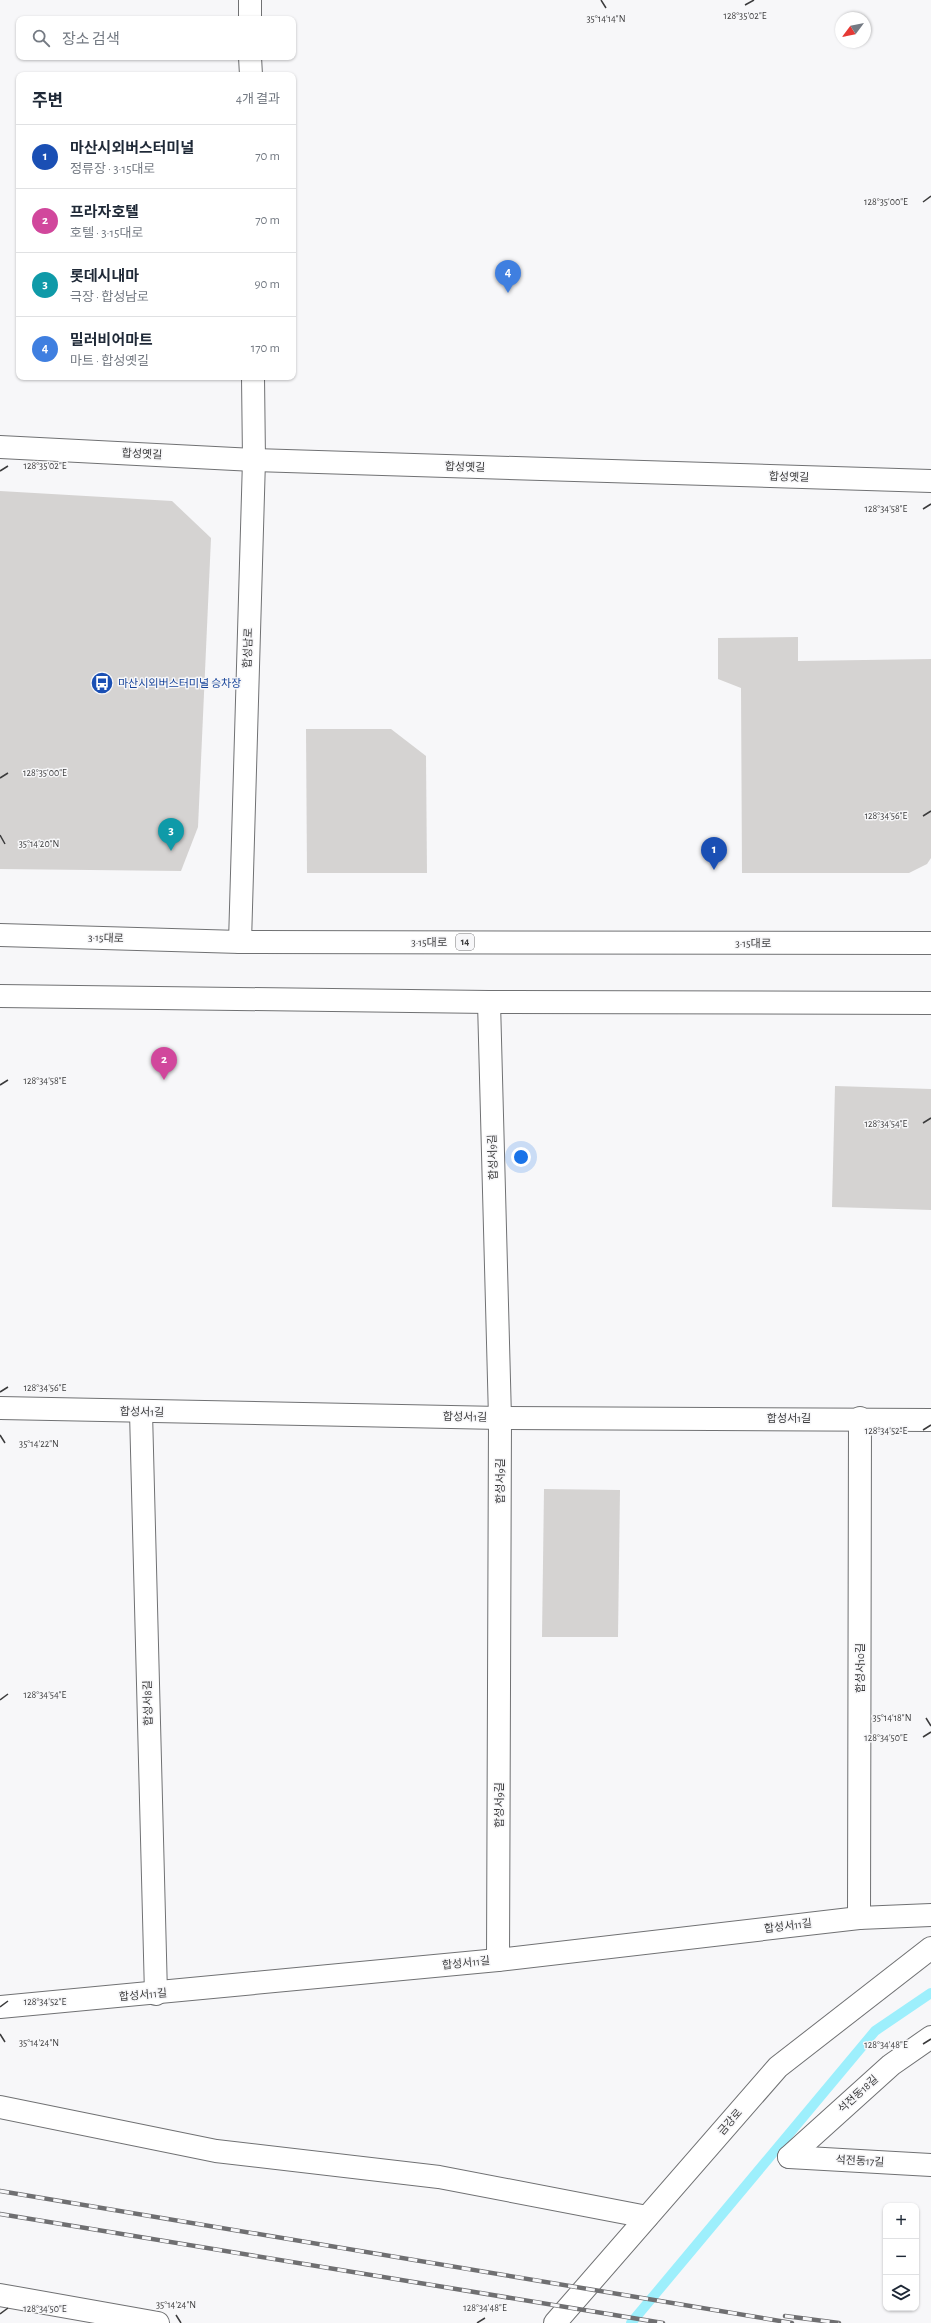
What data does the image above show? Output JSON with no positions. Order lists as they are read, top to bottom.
{
  "streets": {
    "street": [
      "합성옛길",
      "합성남로",
      "3·15대로",
      "14",
      "합성서9길",
      "합성서1길",
      "합성서10길",
      "합성서8길",
      "합성서11길",
      "석전동18길",
      "금강로",
      "석전동17길"
    ]
  },
  "crossings": [
    ["합성옛길", "합성남로"],
    ["합성남로", "3·15대로"],
    ["합성서9길", "합성서1길"],
    ["합성서9길", "합성서11길"],
    ["합성서1길", "합성서10길"],
    ["합성서1길", "합성서8길"],
    ["합성서10길", "합성서11길"],
    ["합성서8길", "합성서11길"],
    ["석전동18길", "석전동17길"]
  ],
  "places": {
    "bus stop": ["마산시외버스터미널 승차장"]
  },
  "north": "bottom left",
  "page": {
    "search": "장소 검색",
    "heading": ["주변", "4개 결과"],
    "list": [
      {
        "mark": "1",
        "name": "마산시외버스터미널",
        "note": "정류장 · 3·15대로",
        "value": "70 m"
      },
      {
        "mark": "2",
        "name": "프라자호텔",
        "note": "호텔 · 3·15대로",
        "value": "70 m"
      },
      {
        "mark": "3",
        "name": "롯데시내마",
        "note": "극장 · 합성남로",
        "value": "90 m"
      },
      {
        "mark": "4",
        "name": "밀러비어마트",
        "note": "마트 · 합성옛길",
        "value": "170 m"
      }
    ],
    "pins": [
      "4",
      "3",
      "1",
      "2"
    ],
    "map_buttons": ["+", "−"]
  },
  "coordinates": [
    "128°35'02\"E",
    "35°14'14\"N",
    "128°35'00\"E",
    "128°34'58\"E",
    "128°34'56\"E",
    "35°14'20\"N",
    "128°34'54\"E",
    "128°34'52\"E",
    "35°14'22\"N",
    "35°14'18\"N",
    "128°34'50\"E",
    "35°14'24\"N",
    "128°34'48\"E"
  ]
}
